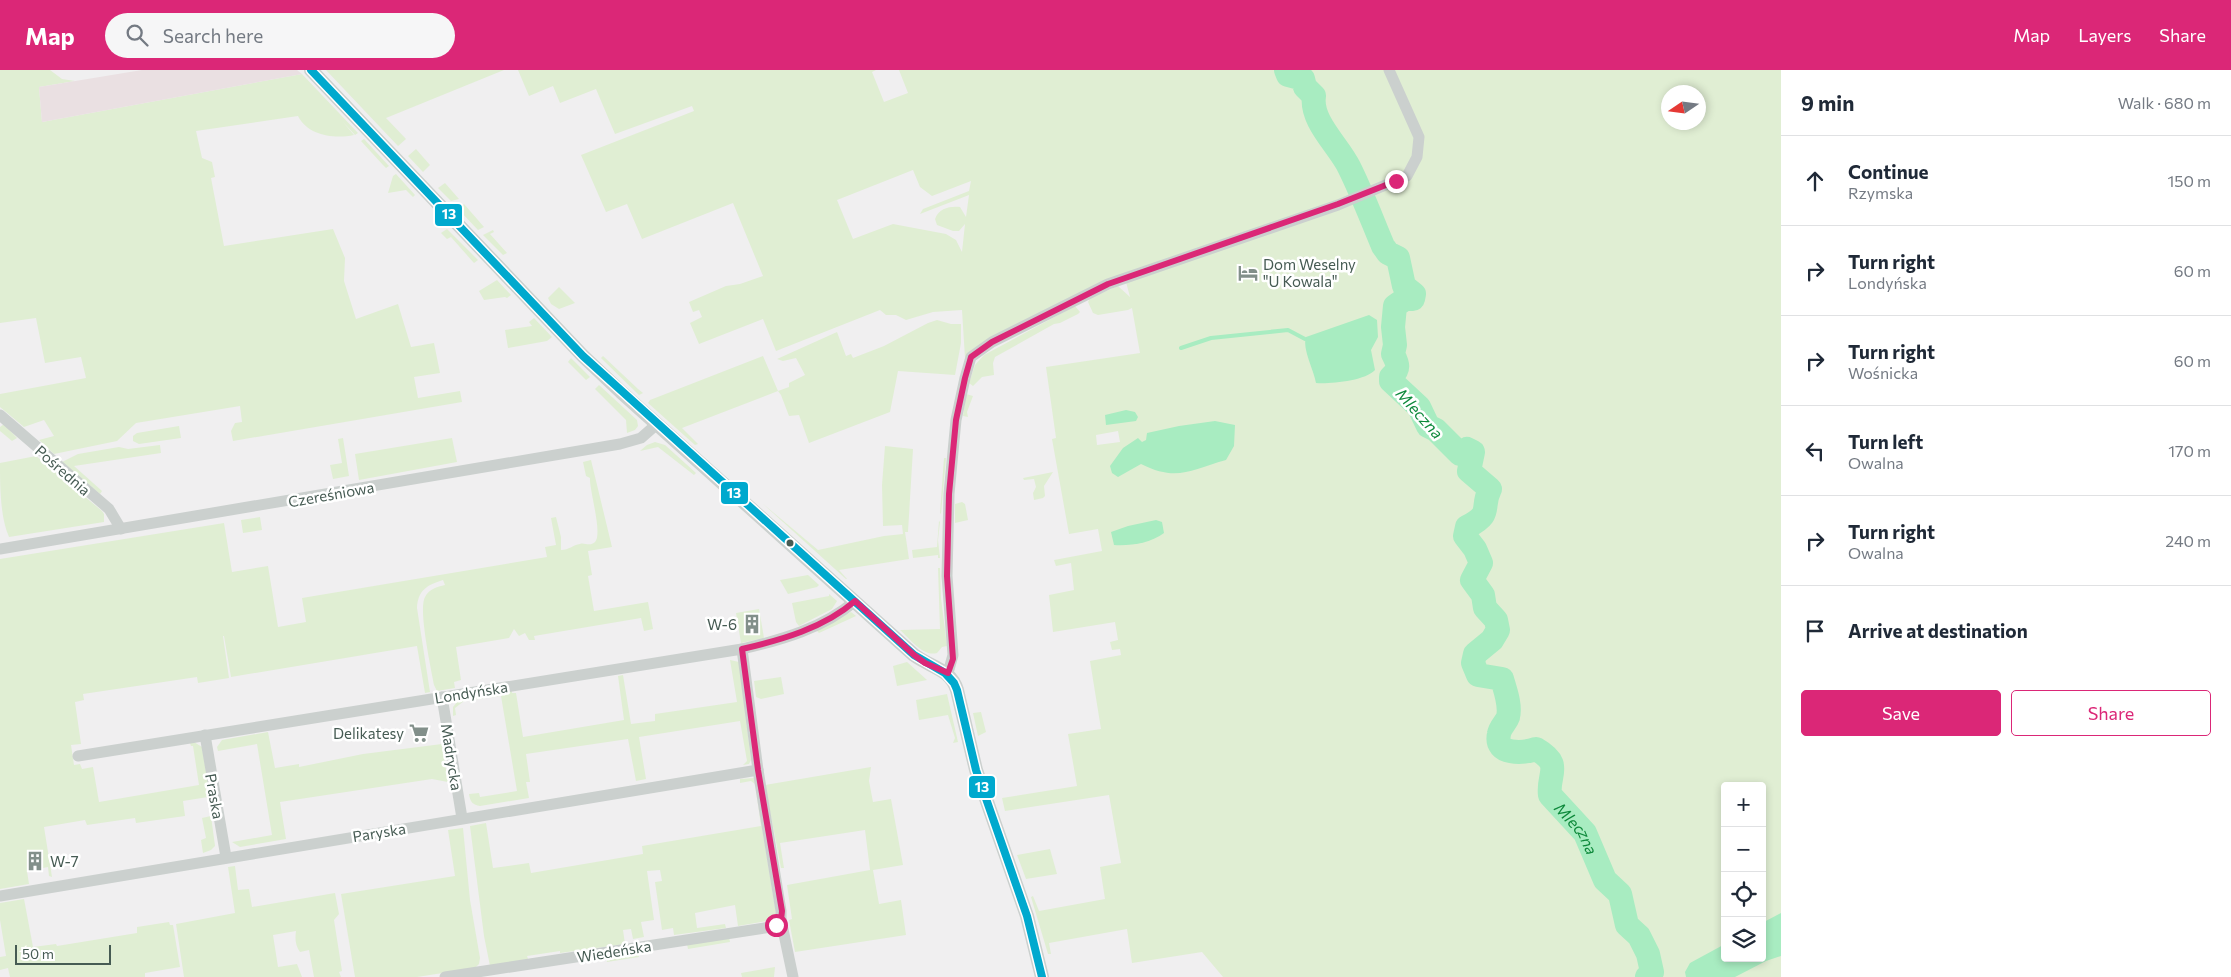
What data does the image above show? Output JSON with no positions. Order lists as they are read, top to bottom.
{
  "streets": {
    "street": [
      "Pośrednia",
      "Czereśniowa",
      "Londyńska",
      "Madrycka",
      "Praska",
      "Paryska",
      "Wiedeńska"
    ]
  },
  "crossings": [
    ["Pośrednia", "Czereśniowa"],
    ["Londyńska", "Madrycka"],
    ["Londyńska", "Praska"],
    ["Madrycka", "Paryska"],
    ["Praska", "Paryska"]
  ],
  "water": ["Mleczna"],
  "places": {
    "hotel": ["Dom Weselny \"U Kowala\""],
    "building": ["W-6", "W-7"],
    "supermarket": ["Delikatesy"]
  },
  "lines": ["transit line 13"],
  "scale_bar": "50 m",
  "north": "left",
  "page": {
    "header": "Map",
    "search": "Search here",
    "nav": ["Map", "Layers", "Share"],
    "heading": ["9 min", "Walk · 680 m"],
    "list": [
      ["Continue", "Rzymska", "150 m"],
      ["Turn right", "Londyńska", "60 m"],
      ["Turn right", "Wośnicka", "60 m"],
      ["Turn left", "Owalna", "170 m"],
      ["Turn right", "Owalna", "240 m"],
      "Arrive at destination"
    ],
    "buttons": ["Save", "Share"],
    "map_buttons": ["+", "−"],
    "scale": "50 m"
  }
}
